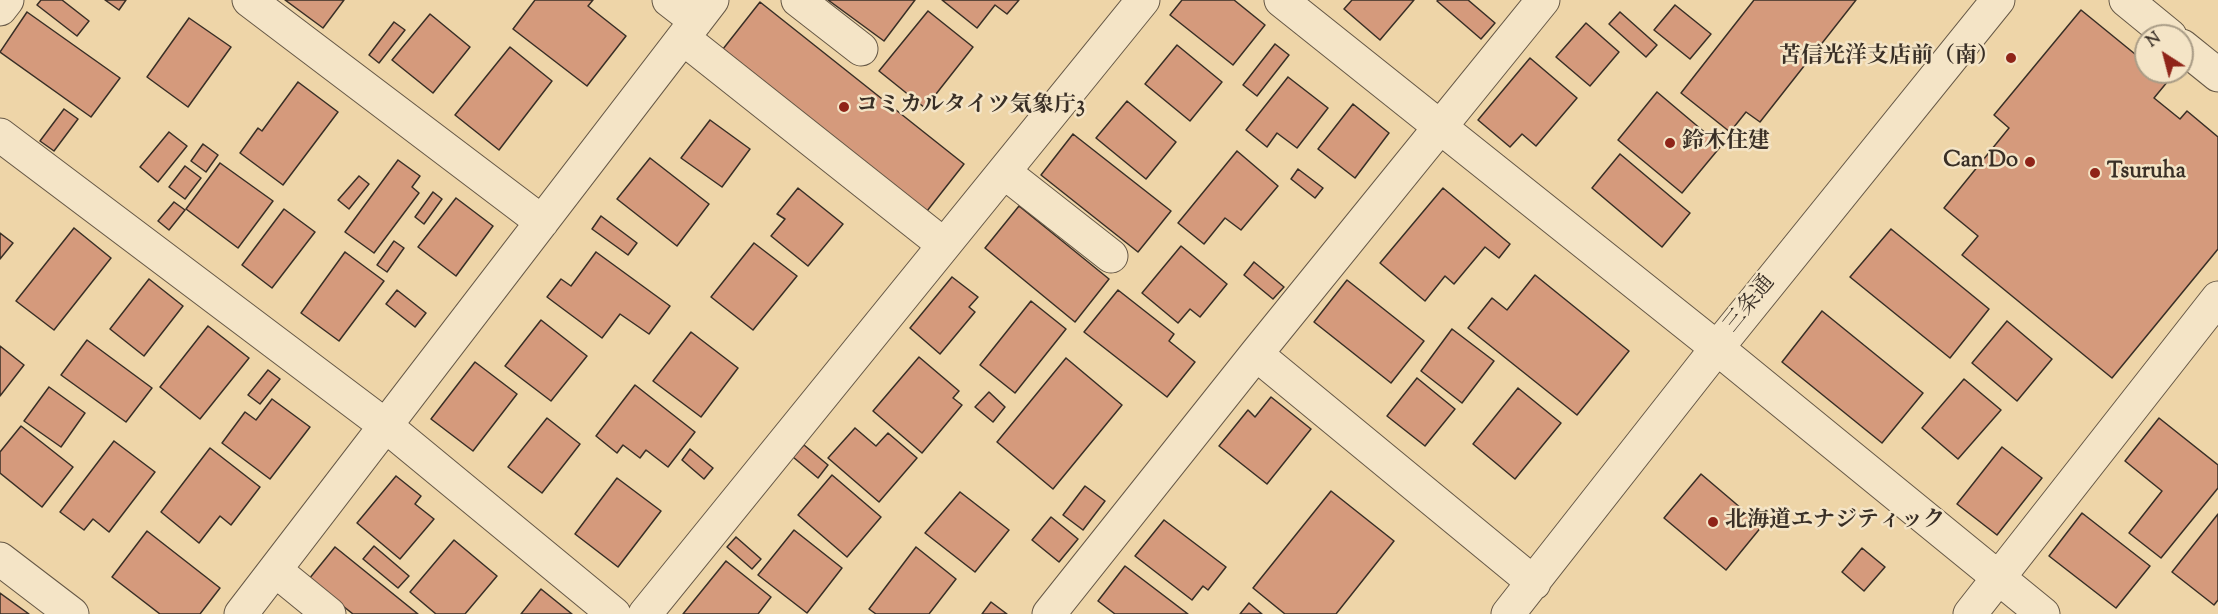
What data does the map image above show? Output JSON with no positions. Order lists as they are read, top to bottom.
{
  "streets": {
    "street": ["三条通"]
  },
  "places": [
    "苫信光洋支店前（南）",
    "コミカルタイツ気象庁3",
    "鈴木住建",
    "Can Do",
    "Tsuruha",
    "北海道エナジティック"
  ],
  "north": "top left"
}
